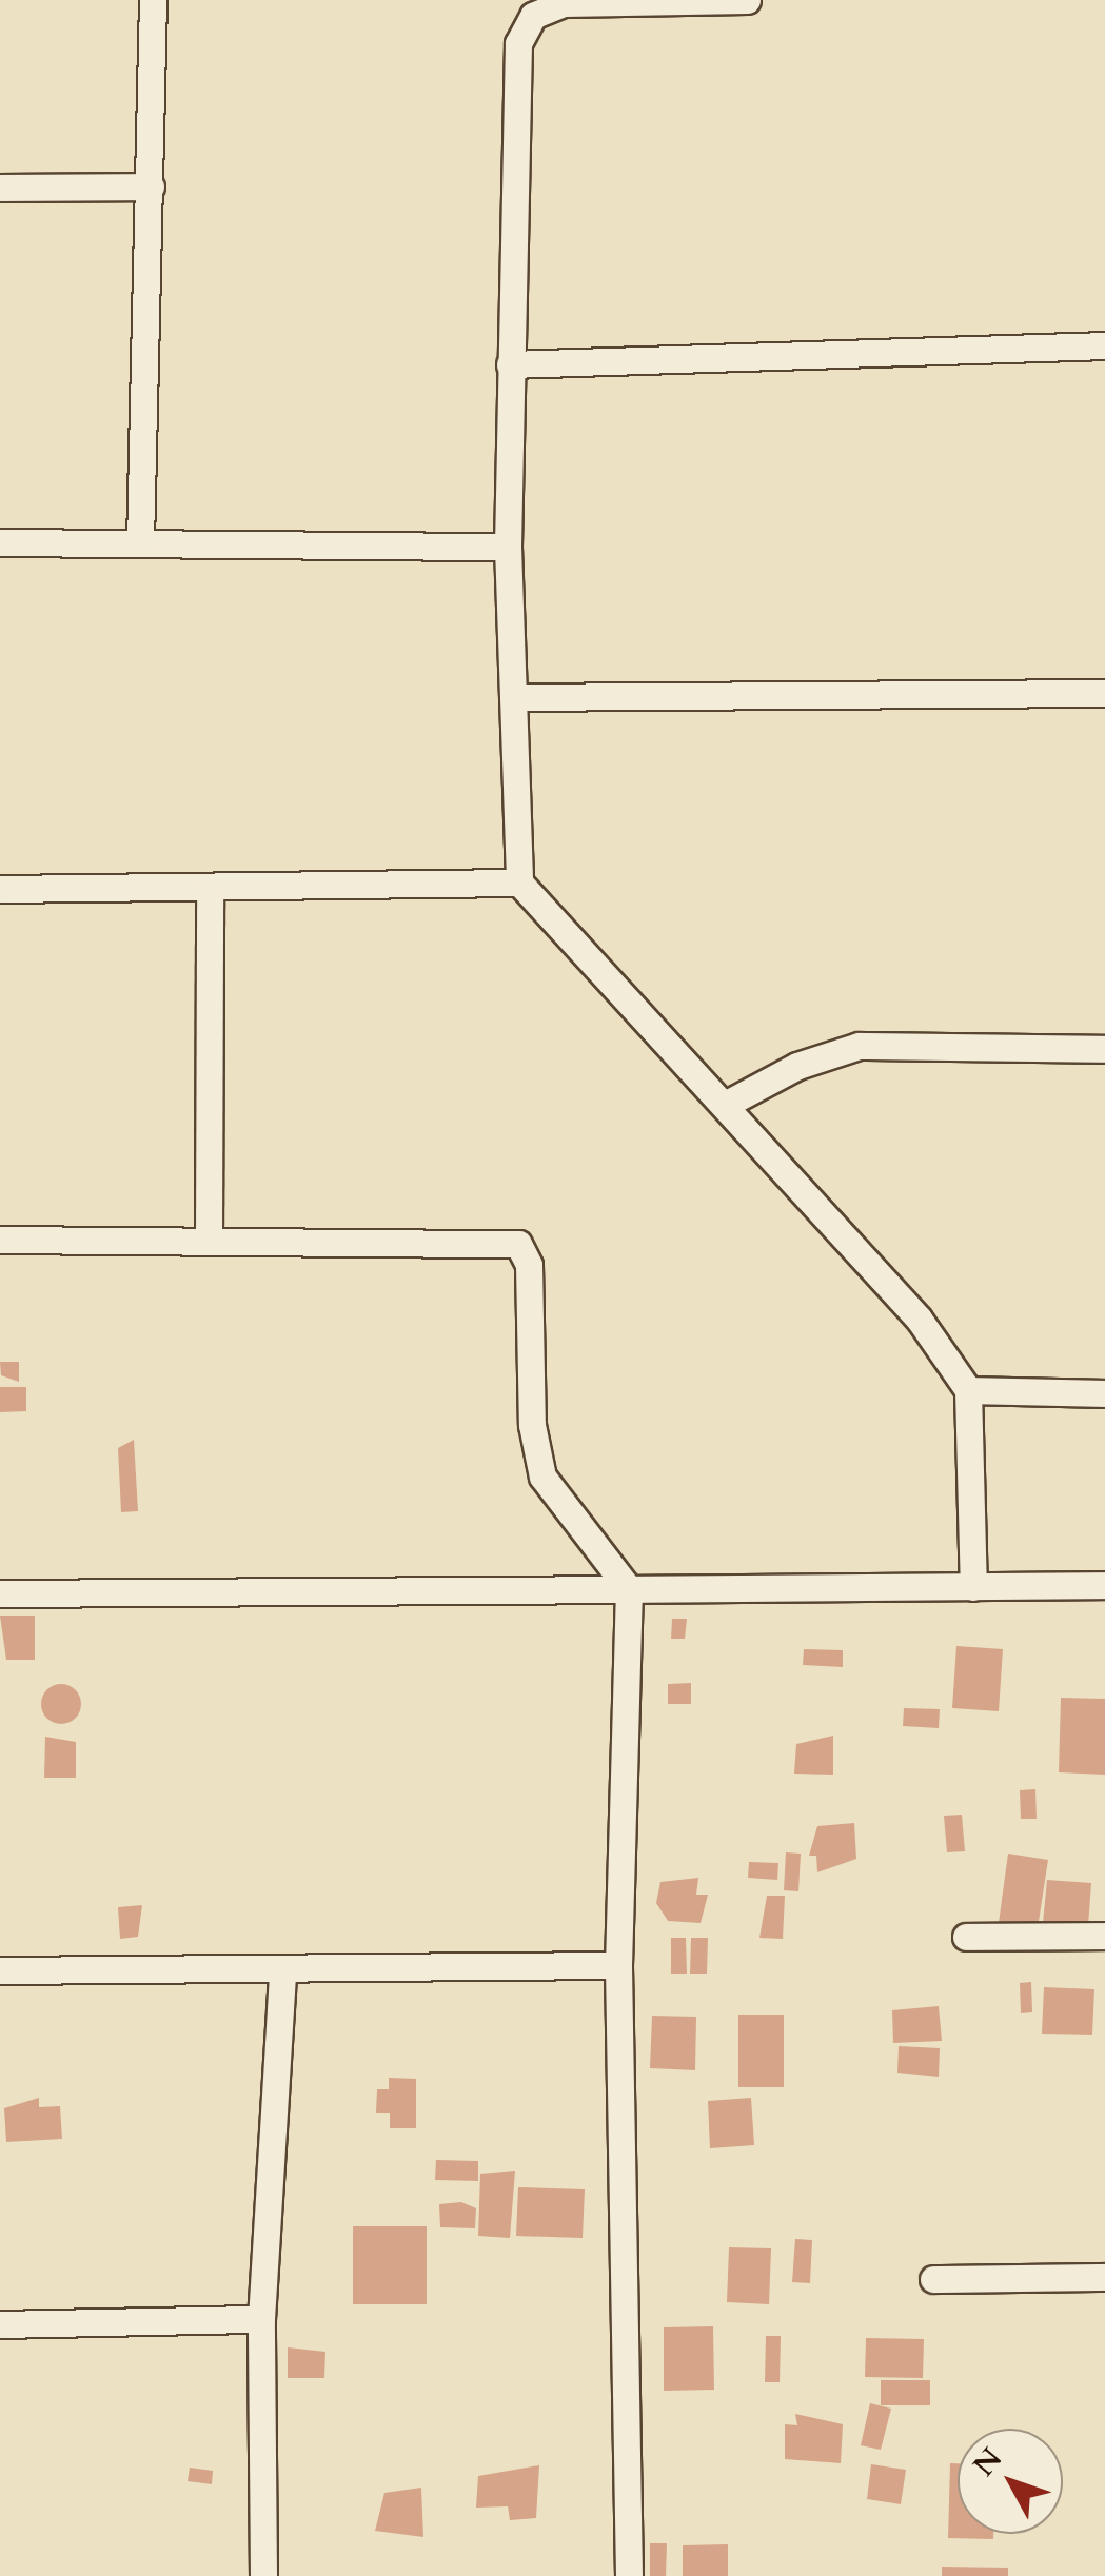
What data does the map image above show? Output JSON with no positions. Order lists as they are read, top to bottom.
{
  "north": "top left"
}
